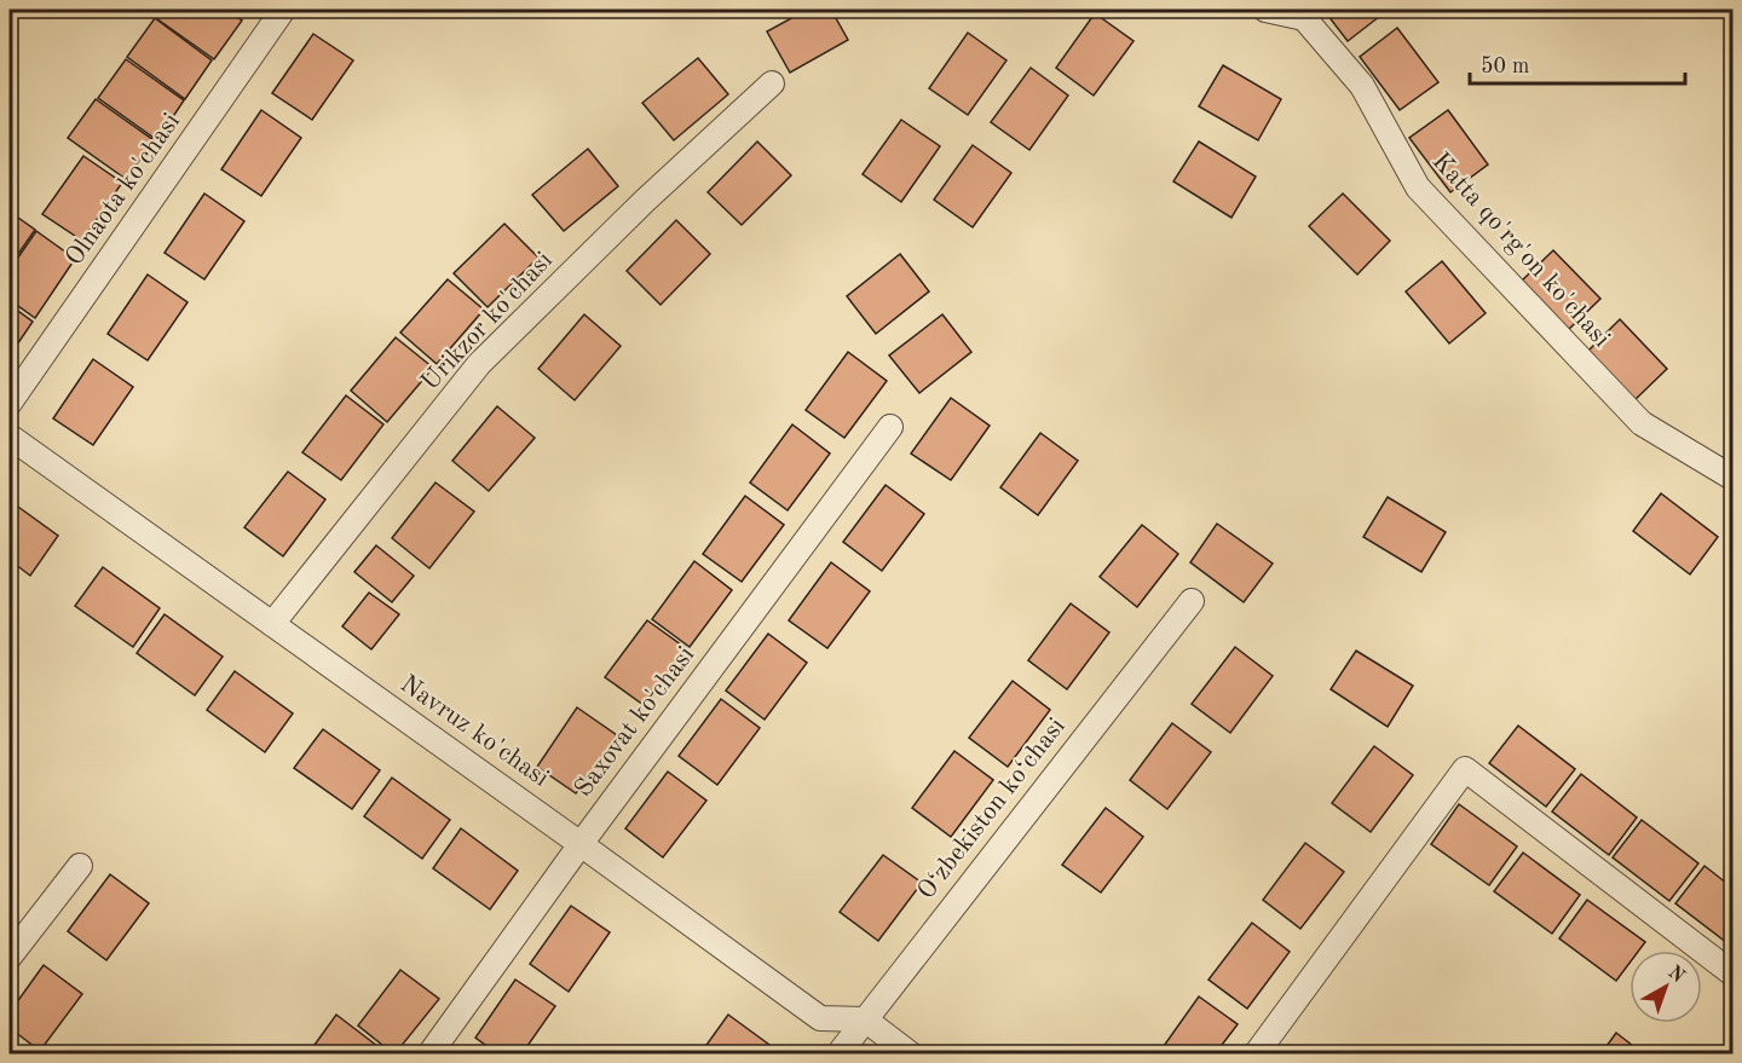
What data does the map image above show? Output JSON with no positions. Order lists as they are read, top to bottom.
{
  "streets": {
    "street": [
      "Olnaota ko'chasi",
      "Katta qo'rg'on ko'chasi",
      "Urikzor ko'chasi",
      "Saxovat ko'chasi",
      "Navruz ko'chasi",
      "O‘zbekiston ko‘chasi"
    ]
  },
  "crossings": [
    ["Urikzor ko'chasi", "Navruz ko'chasi"],
    ["Saxovat ko'chasi", "Navruz ko'chasi"],
    ["Navruz ko'chasi", "O‘zbekiston ko‘chasi"]
  ],
  "scale_bar": "50 m",
  "north": "top right"
}
